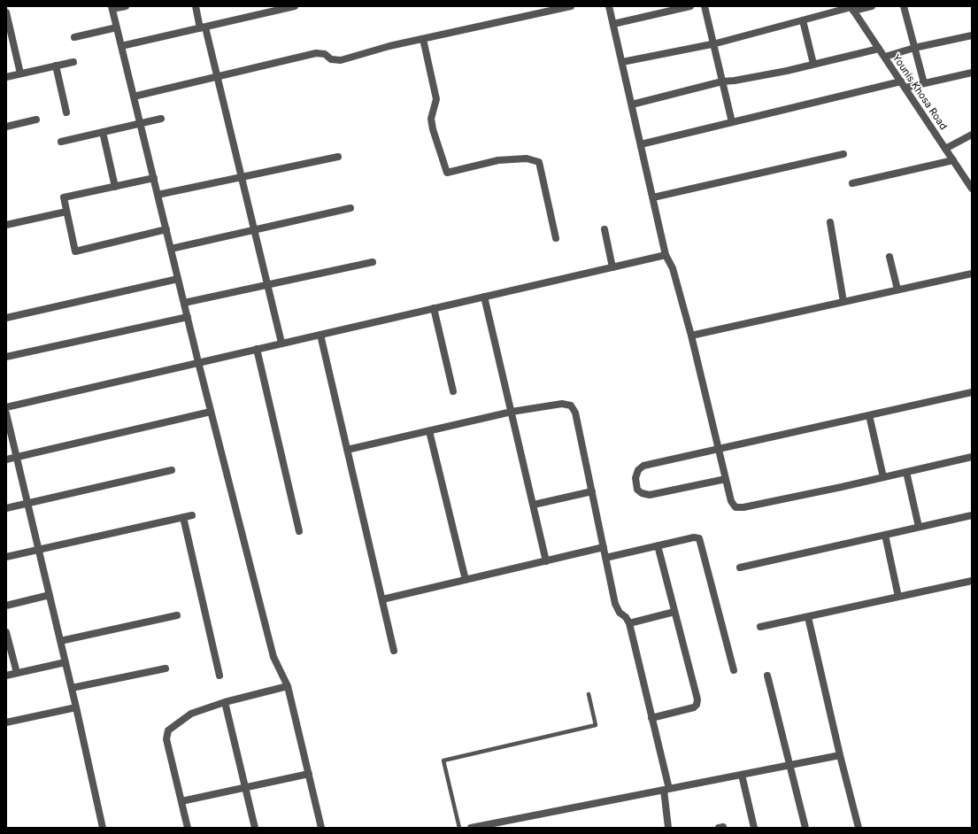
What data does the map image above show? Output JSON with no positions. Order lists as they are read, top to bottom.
{
  "streets": {
    "street": ["Younis Khosa Road"]
  }
}
